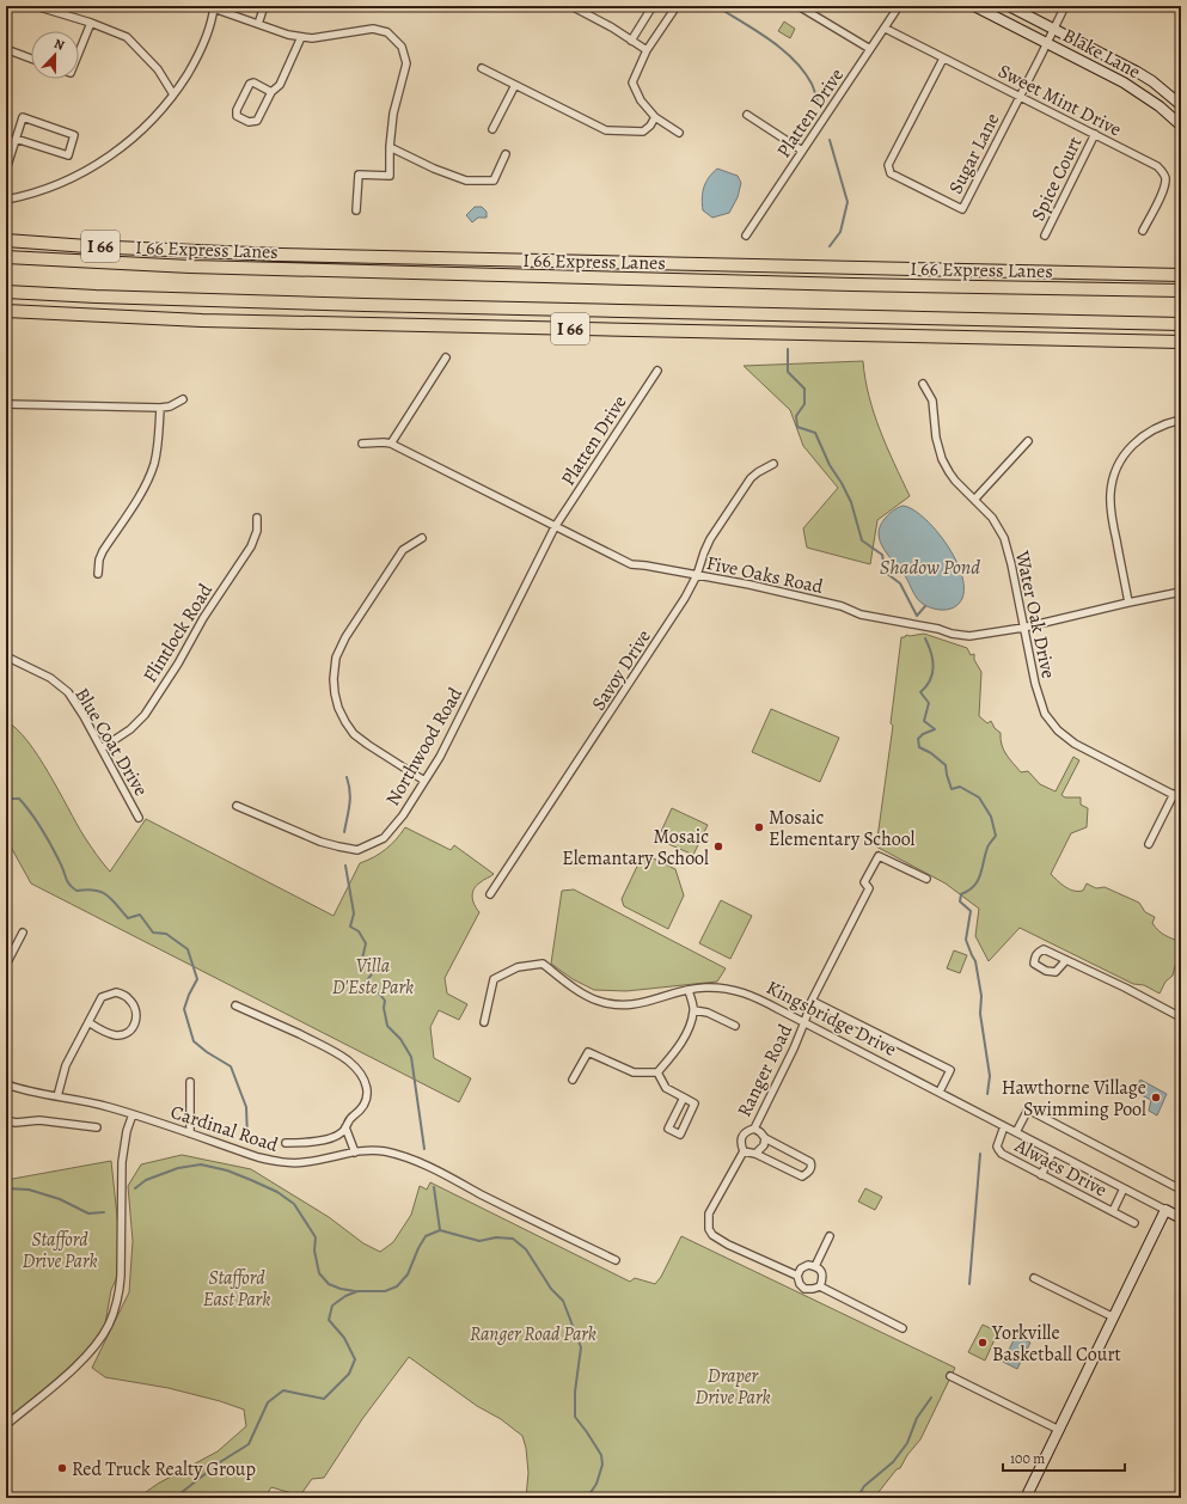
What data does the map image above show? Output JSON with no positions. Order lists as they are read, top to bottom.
{
  "streets": {
    "highway": ["I 66", "I 66 Express Lanes"],
    "main road": ["Blake Lane", "Kingsbridge Drive"],
    "street": [
      "Sweet Mint Drive",
      "Platten Drive",
      "Sugar Lane",
      "Spice Court",
      "Five Oaks Road",
      "Water Oak Drive",
      "Flintlock Road",
      "Savoy Drive",
      "Blue Coat Drive",
      "Northwood Road",
      "Ranger Road",
      "Cardinal Road",
      "Alwaes Drive"
    ]
  },
  "crossings": [
    ["Blake Lane", "Sugar Lane"],
    ["Sweet Mint Drive", "Platten Drive"],
    ["Sweet Mint Drive", "Sugar Lane"],
    ["Sweet Mint Drive", "Spice Court"],
    ["Platten Drive", "Five Oaks Road"],
    ["Platten Drive", "Northwood Road"],
    ["Five Oaks Road", "Water Oak Drive"],
    ["Five Oaks Road", "Savoy Drive"],
    ["Five Oaks Road", "Northwood Road"],
    ["Flintlock Road", "Blue Coat Drive"],
    ["Kingsbridge Drive", "Ranger Road"],
    ["Kingsbridge Drive", "Alwaes Drive"]
  ],
  "water": ["Shadow Pond"],
  "parks": [
    "Villa D'Este Park",
    "Stafford Drive Park",
    "Stafford East Park",
    "Ranger Road Park",
    "Draper Drive Park"
  ],
  "places": [
    "Mosaic Elementary School",
    "Mosaic Elemantary School",
    "Hawthorne Village Swimming Pool",
    "Yorkville Basketball Court",
    "Red Truck Realty Group"
  ],
  "scale_bar": "100 m",
  "north": "top"
}
